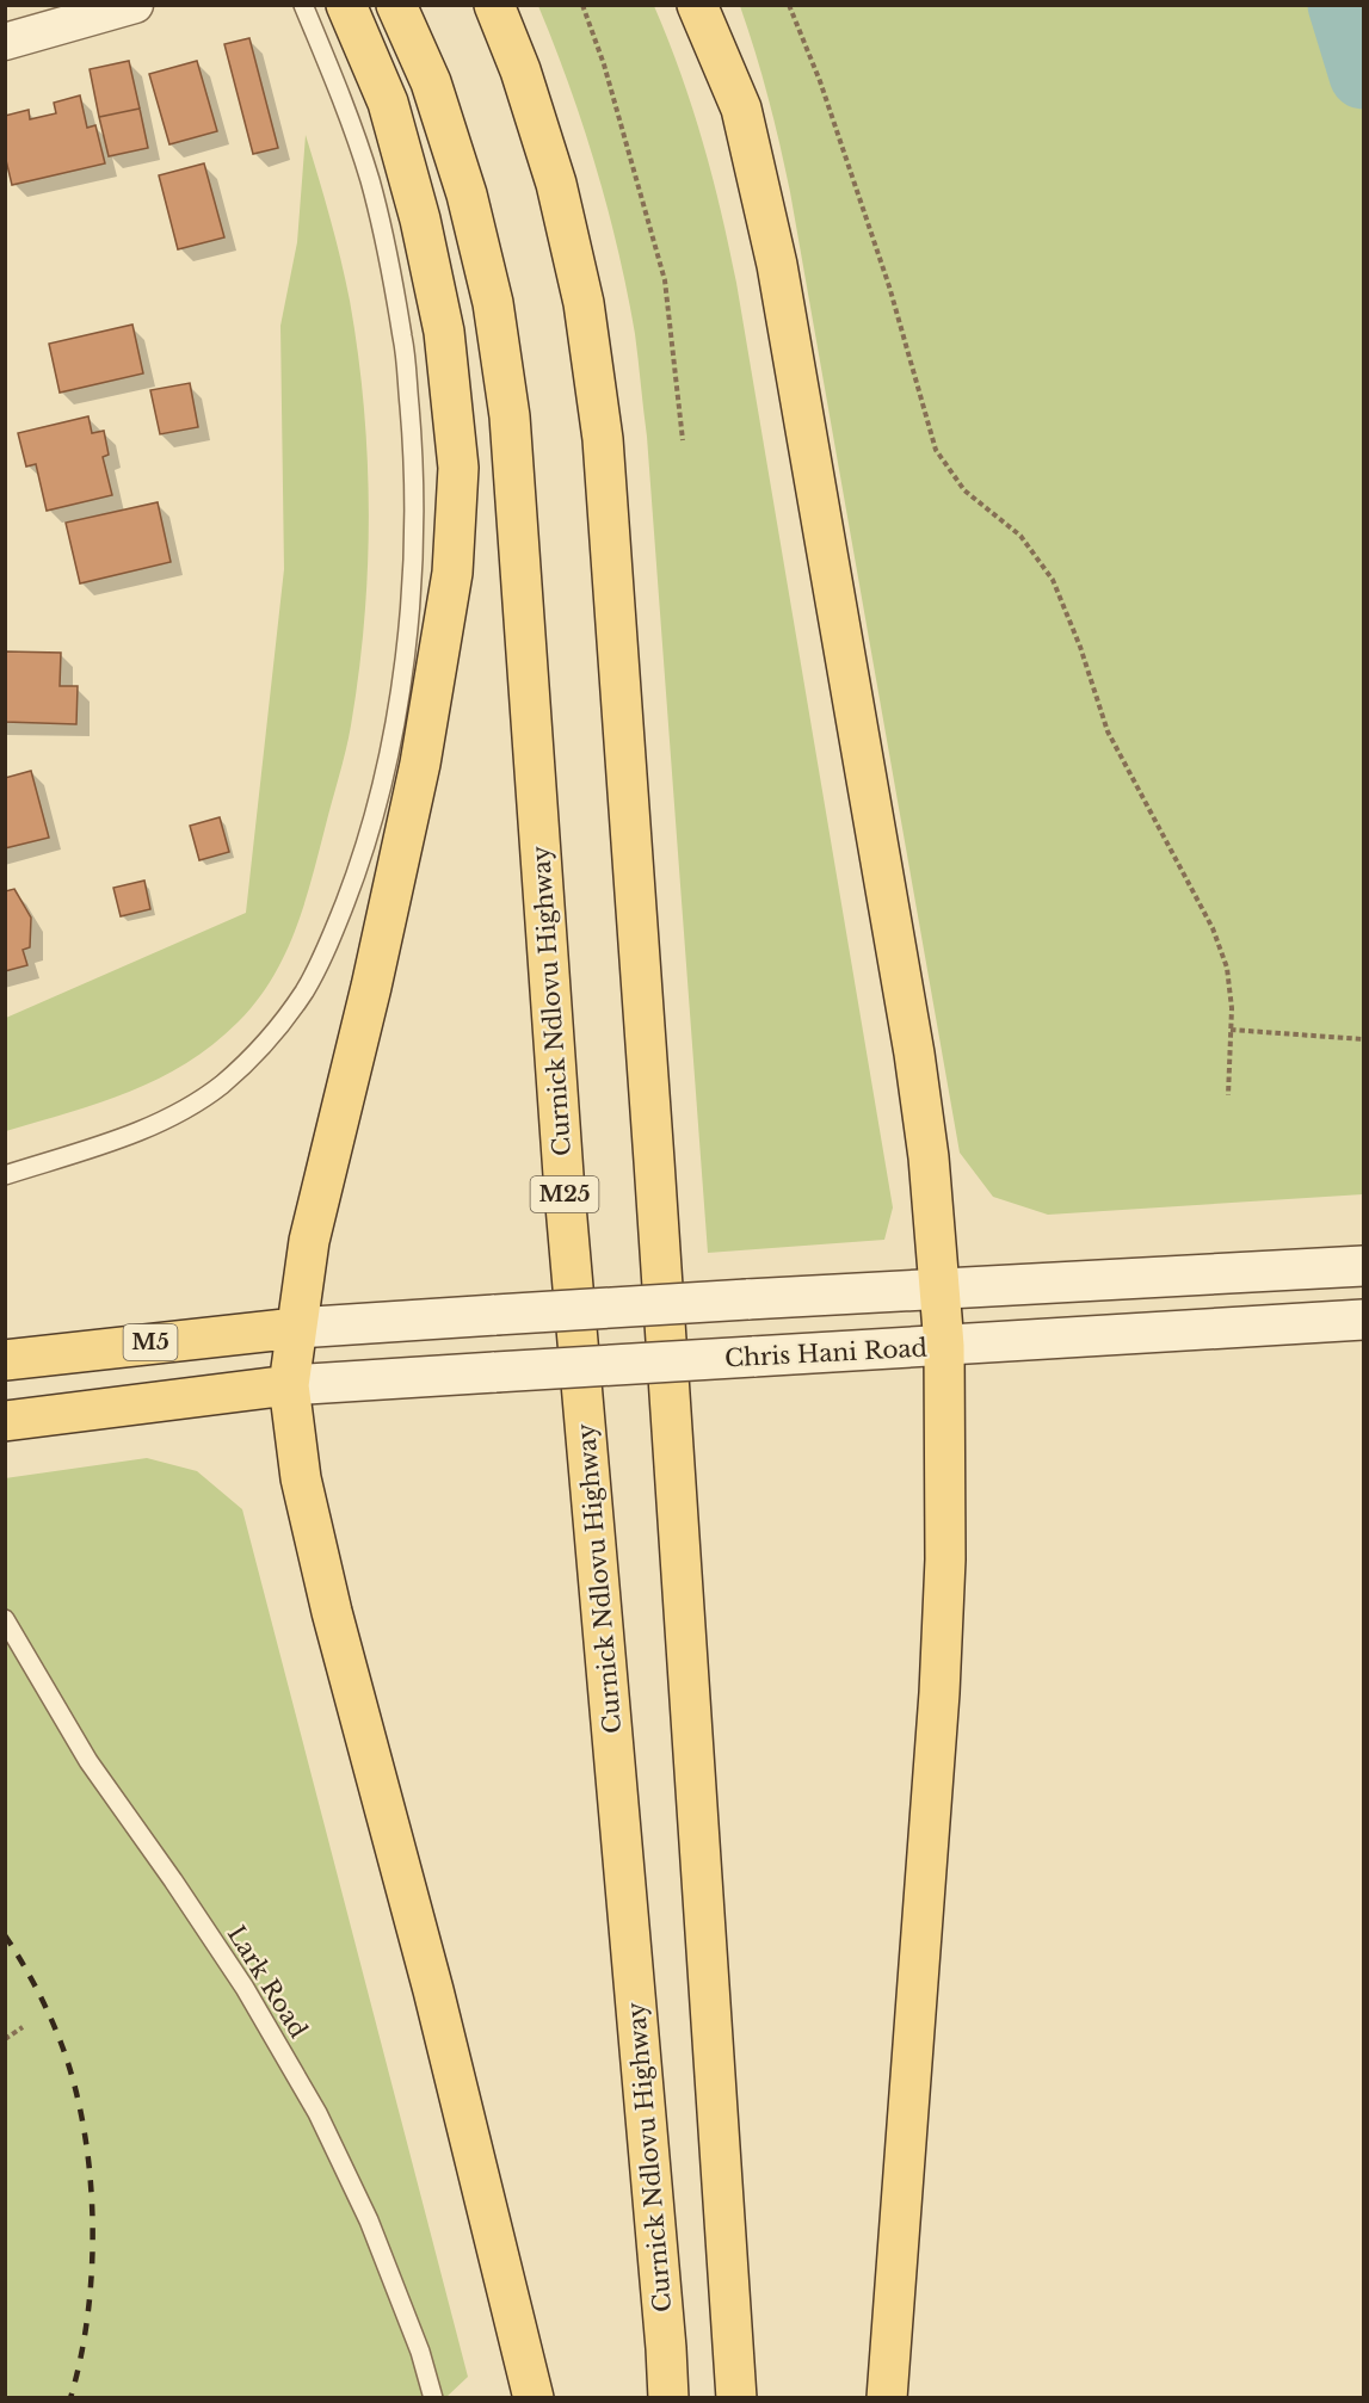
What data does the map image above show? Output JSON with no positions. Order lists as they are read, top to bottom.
{
  "streets": {
    "main road": [
      "Curnick Ndlovu Highway",
      "M25",
      "M5",
      "Chris Hani Road"
    ],
    "lane": ["Lark Road"]
  }
}
